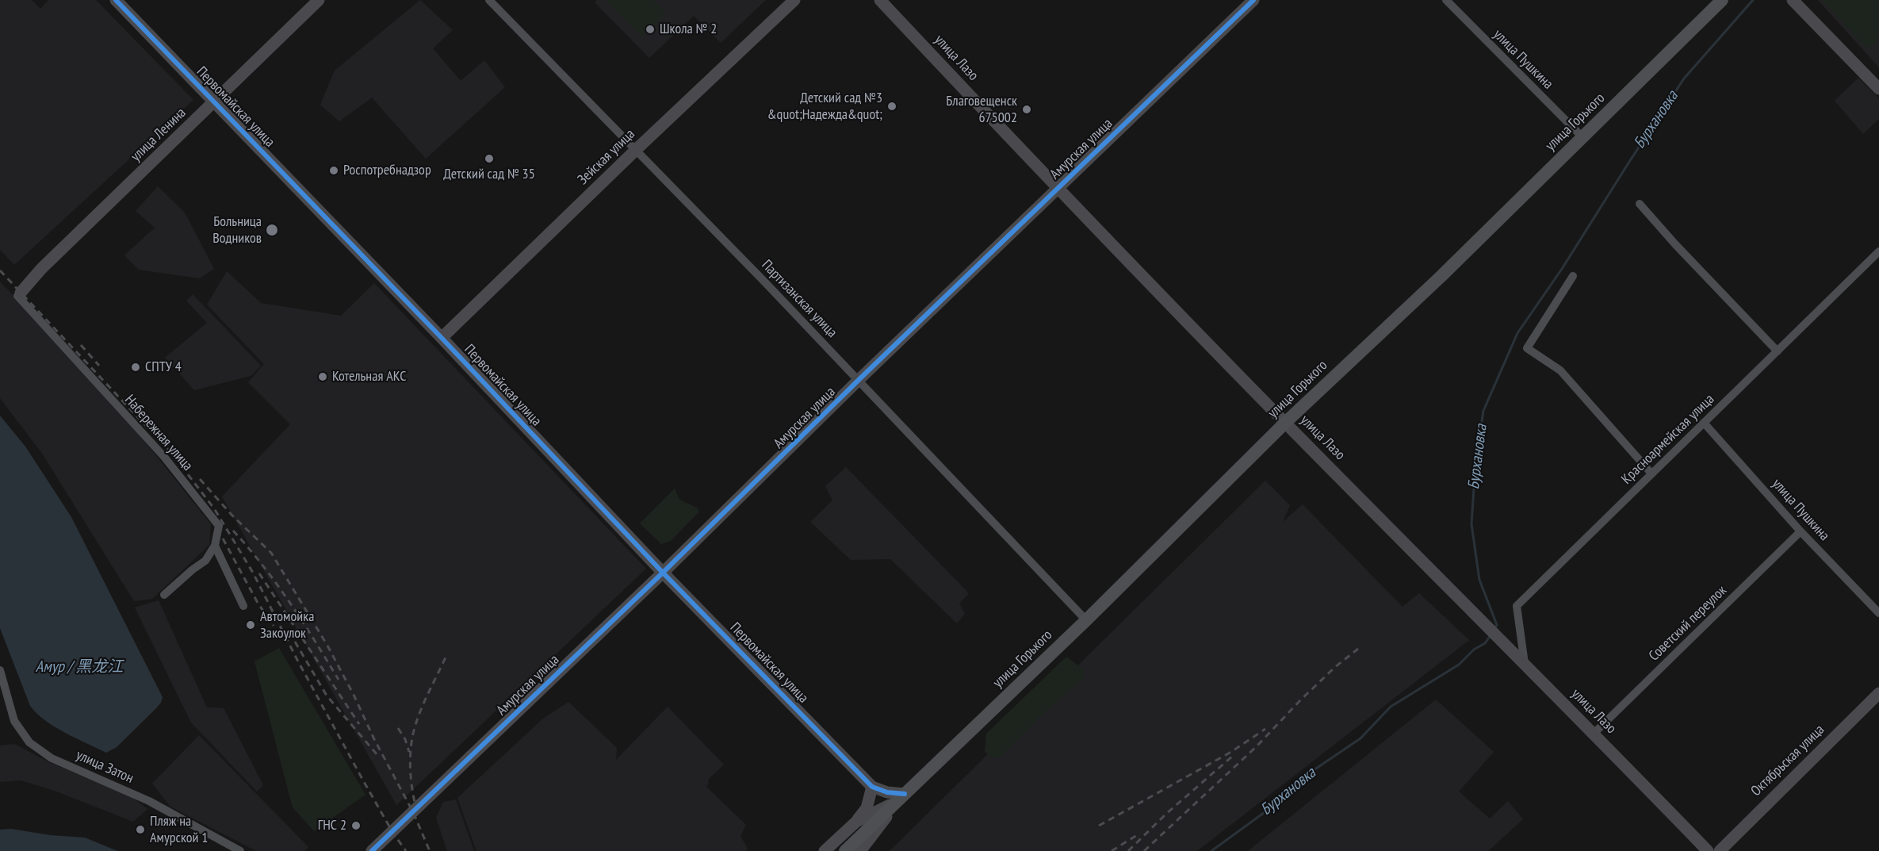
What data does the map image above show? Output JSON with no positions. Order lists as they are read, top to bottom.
{
  "streets": {
    "main road": ["улица Горького"],
    "street": [
      "улица Лазо",
      "улица Пушкина",
      "Первомайская улица",
      "улица Ленина",
      "Амурская улица",
      "Зейская улица",
      "Партизанская улица",
      "Набережная улица",
      "Красноармейская улица",
      "Советский переулок",
      "Октябрьская улица",
      "улица Затон"
    ]
  },
  "crossings": [
    ["улица Лазо", "улица Горького"],
    ["улица Лазо", "Амурская улица"],
    ["улица Лазо", "Красноармейская улица"],
    ["улица Лазо", "Советский переулок"],
    ["улица Пушкина", "улица Горького"],
    ["улица Пушкина", "Красноармейская улица"],
    ["улица Пушкина", "Советский переулок"],
    ["Первомайская улица", "улица Ленина"],
    ["Первомайская улица", "Амурская улица"],
    ["Первомайская улица", "Зейская улица"],
    ["улица Горького", "Партизанская улица"],
    ["улица Ленина", "Набережная улица"],
    ["Амурская улица", "Партизанская улица"],
    ["Зейская улица", "Партизанская улица"]
  ],
  "water": ["Бурхановка", "Амур / 黑龙江"],
  "places": [
    "Школа № 2",
    "Детский сад №3 &quot;Надежда&quot;",
    "Благовещенск 675002",
    "Детский сад № 35",
    "Роспотребнадзор",
    "Больница Водников",
    "СПТУ 4",
    "Котельная АКС",
    "Автомойка Закоулок",
    "ГНС 2",
    "Пляж на Амурской 1"
  ]
}
